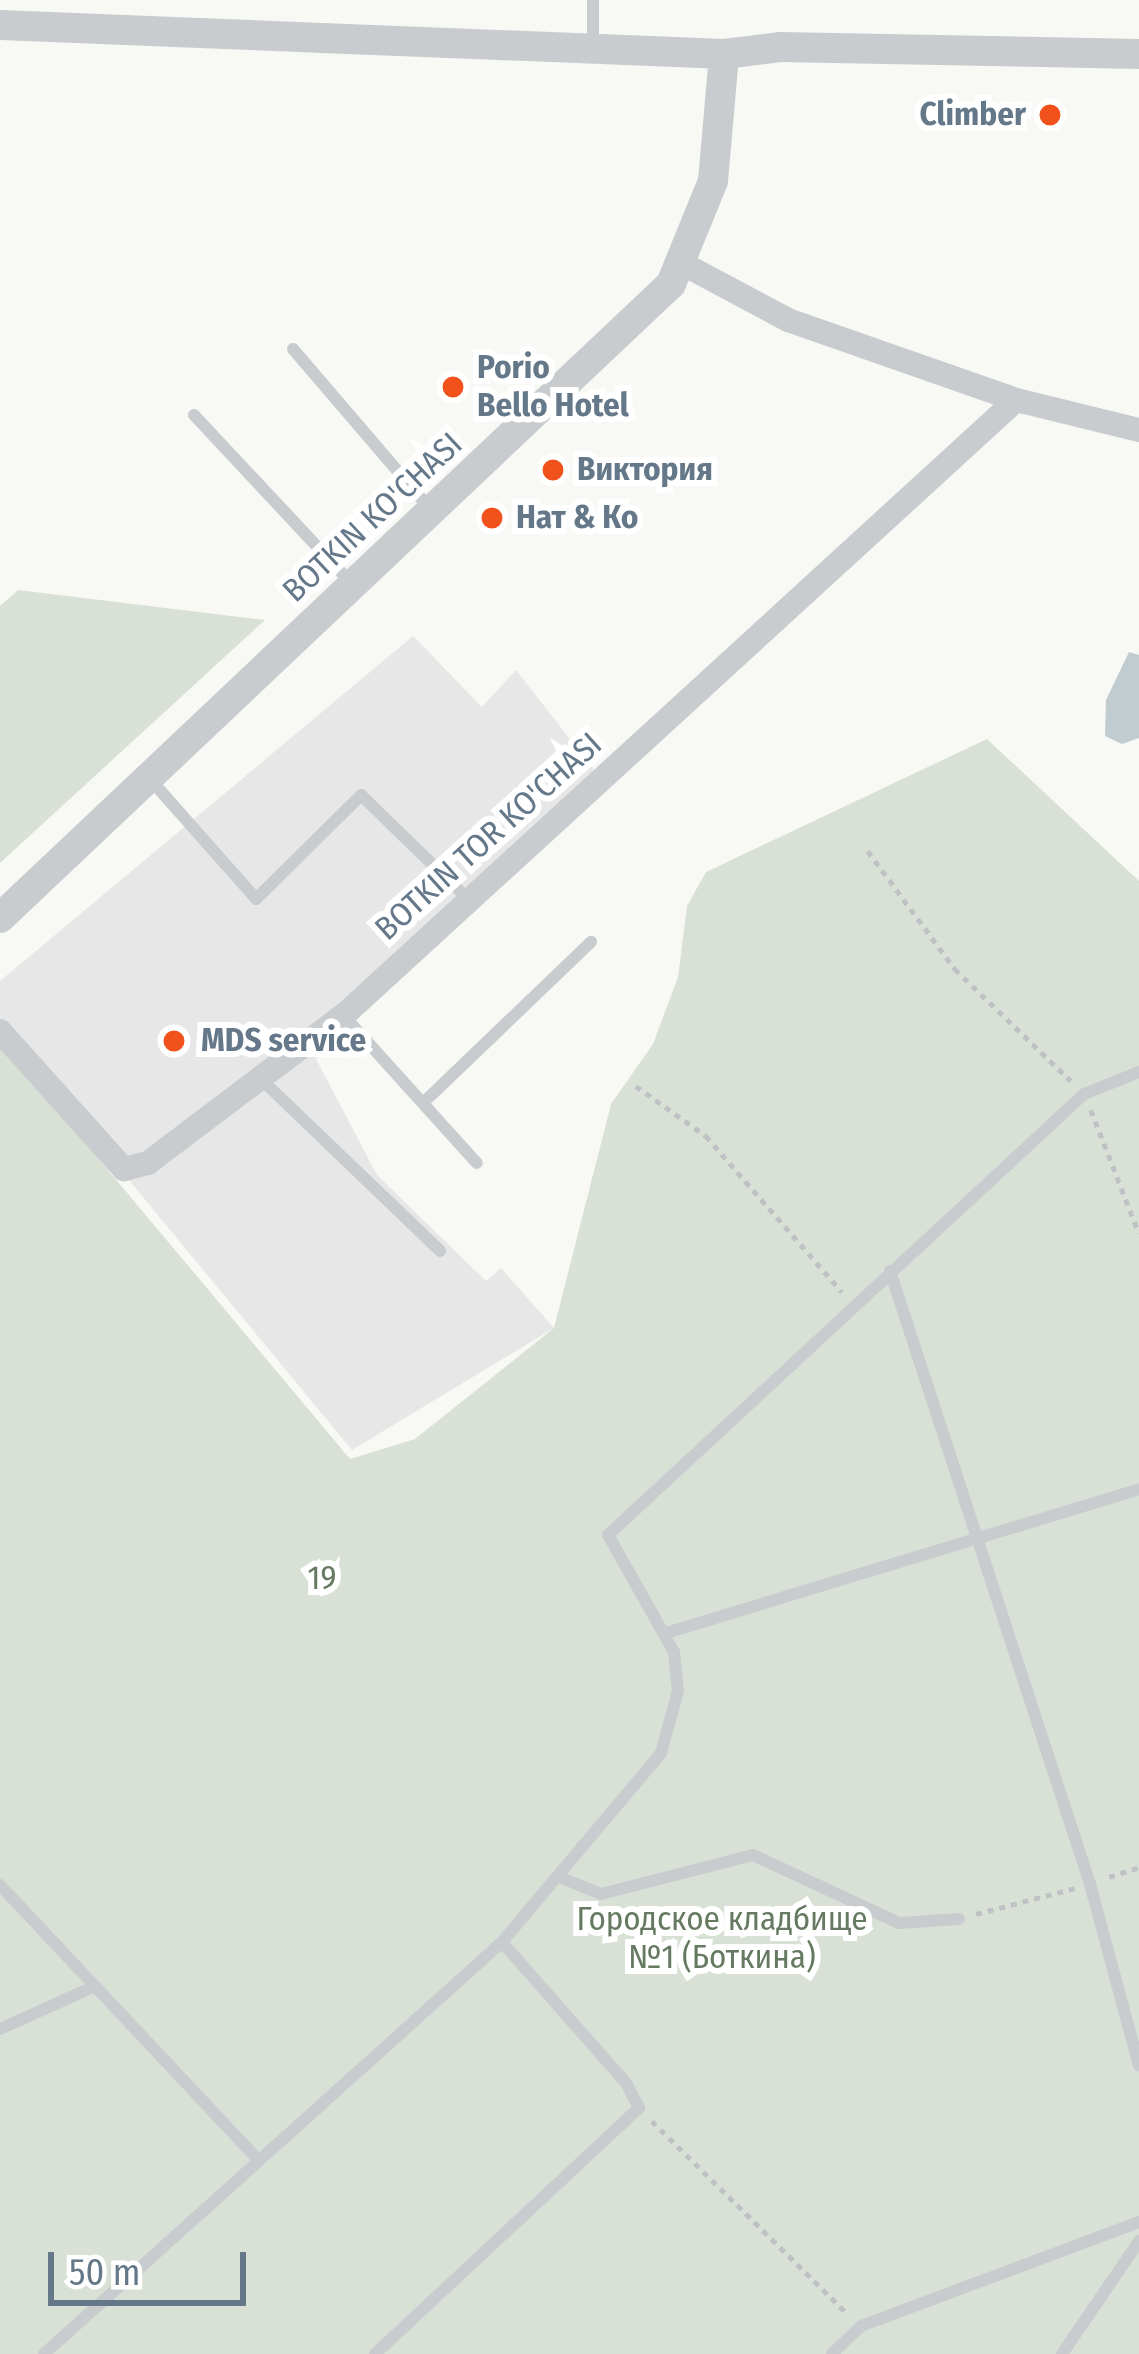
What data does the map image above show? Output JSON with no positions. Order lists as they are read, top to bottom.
{
  "streets": {
    "street": ["BOTKIN KO'CHASI", "BOTKIN TOR KO'CHASI"]
  },
  "parks": ["19", "Городское кладбище №1 (Боткина)"],
  "places": [
    "Climber",
    "Porio Bello Hotel",
    "Виктория",
    "Нат & Ко",
    "MDS service"
  ],
  "scale_bar": "50 m"
}
